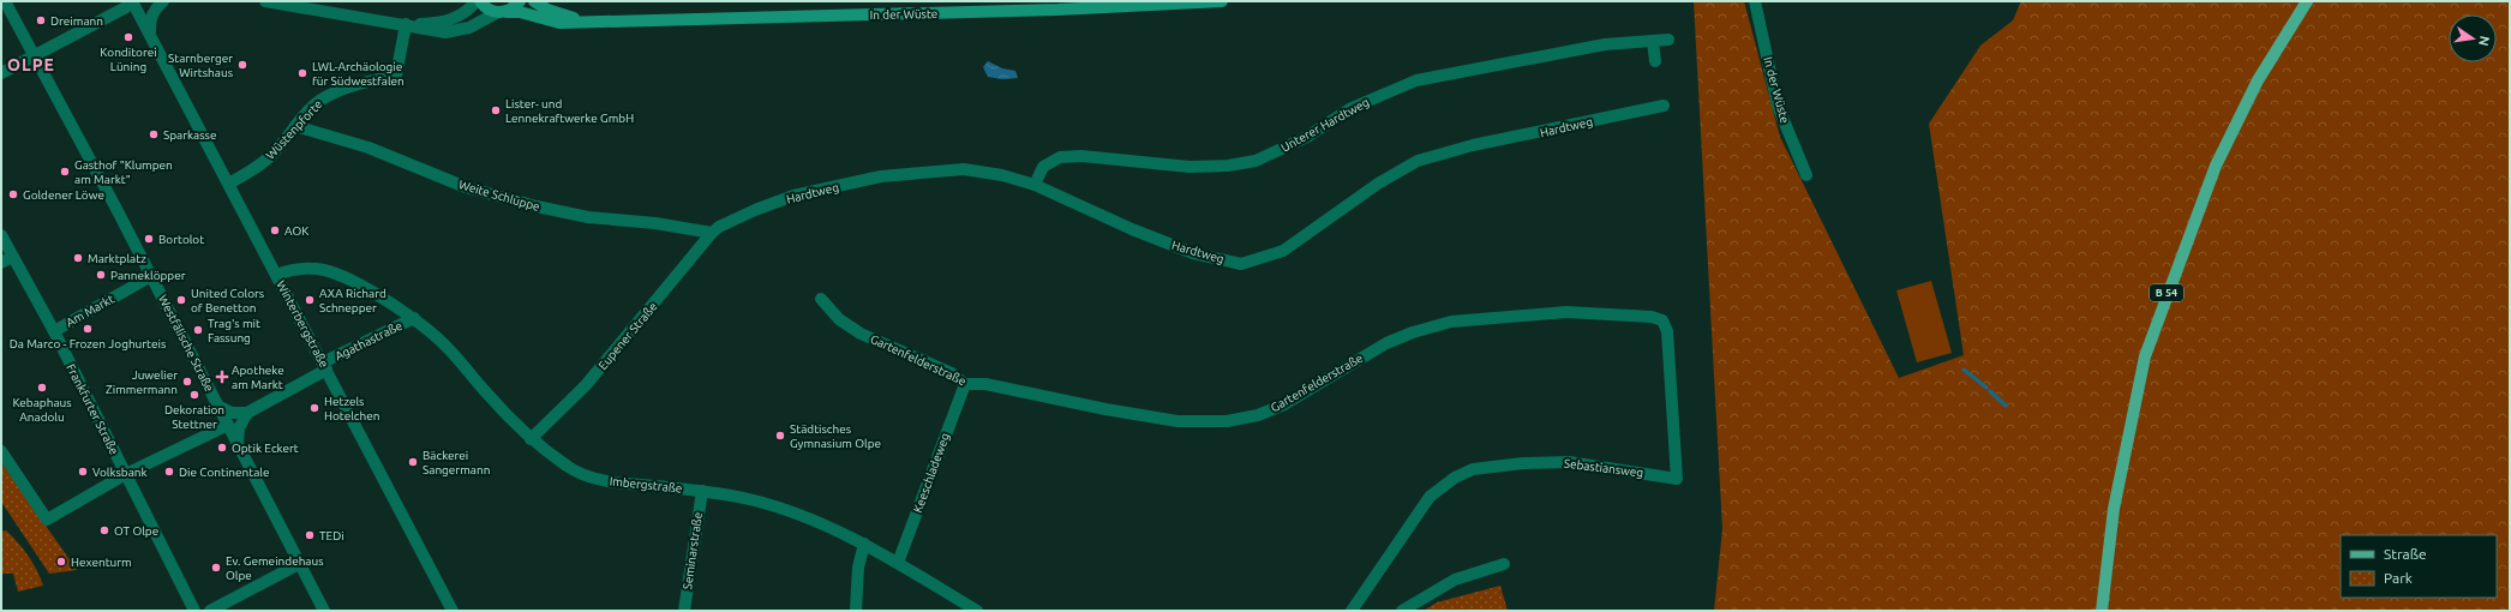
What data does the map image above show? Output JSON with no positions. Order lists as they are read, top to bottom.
{
  "streets": {
    "main road": ["In der Wüste", "B 54"],
    "street": [
      "Unterer Hardtweg",
      "Hardtweg",
      "Wüstenpforte",
      "Weite Schlüppe",
      "Am Markt",
      "Winterbergstraße",
      "Eupener Straße",
      "Agathastraße",
      "Westfälische Straße",
      "Gartenfelderstraße",
      "Frankfurter Straße",
      "Sebastiansweg",
      "Keeschladeweg",
      "Imbergstraße",
      "Seminarstraße"
    ]
  },
  "crossings": [
    ["Unterer Hardtweg", "Hardtweg"],
    ["Hardtweg", "Weite Schlüppe"],
    ["Hardtweg", "Eupener Straße"],
    ["Wüstenpforte", "Weite Schlüppe"],
    ["Wüstenpforte", "Winterbergstraße"],
    ["Weite Schlüppe", "Eupener Straße"],
    ["Am Markt", "Westfälische Straße"],
    ["Am Markt", "Frankfurter Straße"],
    ["Winterbergstraße", "Agathastraße"],
    ["Winterbergstraße", "Imbergstraße"],
    ["Eupener Straße", "Imbergstraße"],
    ["Agathastraße", "Imbergstraße"],
    ["Gartenfelderstraße", "Sebastiansweg"],
    ["Gartenfelderstraße", "Keeschladeweg"],
    ["Keeschladeweg", "Imbergstraße"],
    ["Imbergstraße", "Seminarstraße"]
  ],
  "districts": ["OLPE"],
  "places": {
    "other": [
      "Dreimann",
      "Konditorei Lüning",
      "Starnberger Wirtshaus",
      "LWL-Archäologie für Südwestfalen",
      "Lister- und Lennekraftwerke GmbH",
      "Sparkasse",
      "Gasthof \"Klumpen am Markt\"",
      "Goldener Löwe",
      "AOK",
      "Bortolot",
      "Marktplatz",
      "Panneklöpper",
      "United Colors of Benetton",
      "AXA Richard Schnepper",
      "Da Marco - Frozen Joghurteis",
      "Trag's mit Fassung",
      "Juwelier Zimmermann",
      "Kebaphaus Anadolu",
      "Dekoration Stettner",
      "Hetzels Hotelchen",
      "Städtisches Gymnasium Olpe",
      "Optik Eckert",
      "Bäckerei Sangermann",
      "Volksbank",
      "Die Continentale",
      "OT Olpe",
      "TEDi",
      "Hexenturm",
      "Ev. Gemeindehaus Olpe"
    ],
    "health": ["Apotheke am Markt"]
  },
  "legend": ["Straße", "Park"],
  "north": "right"
}
